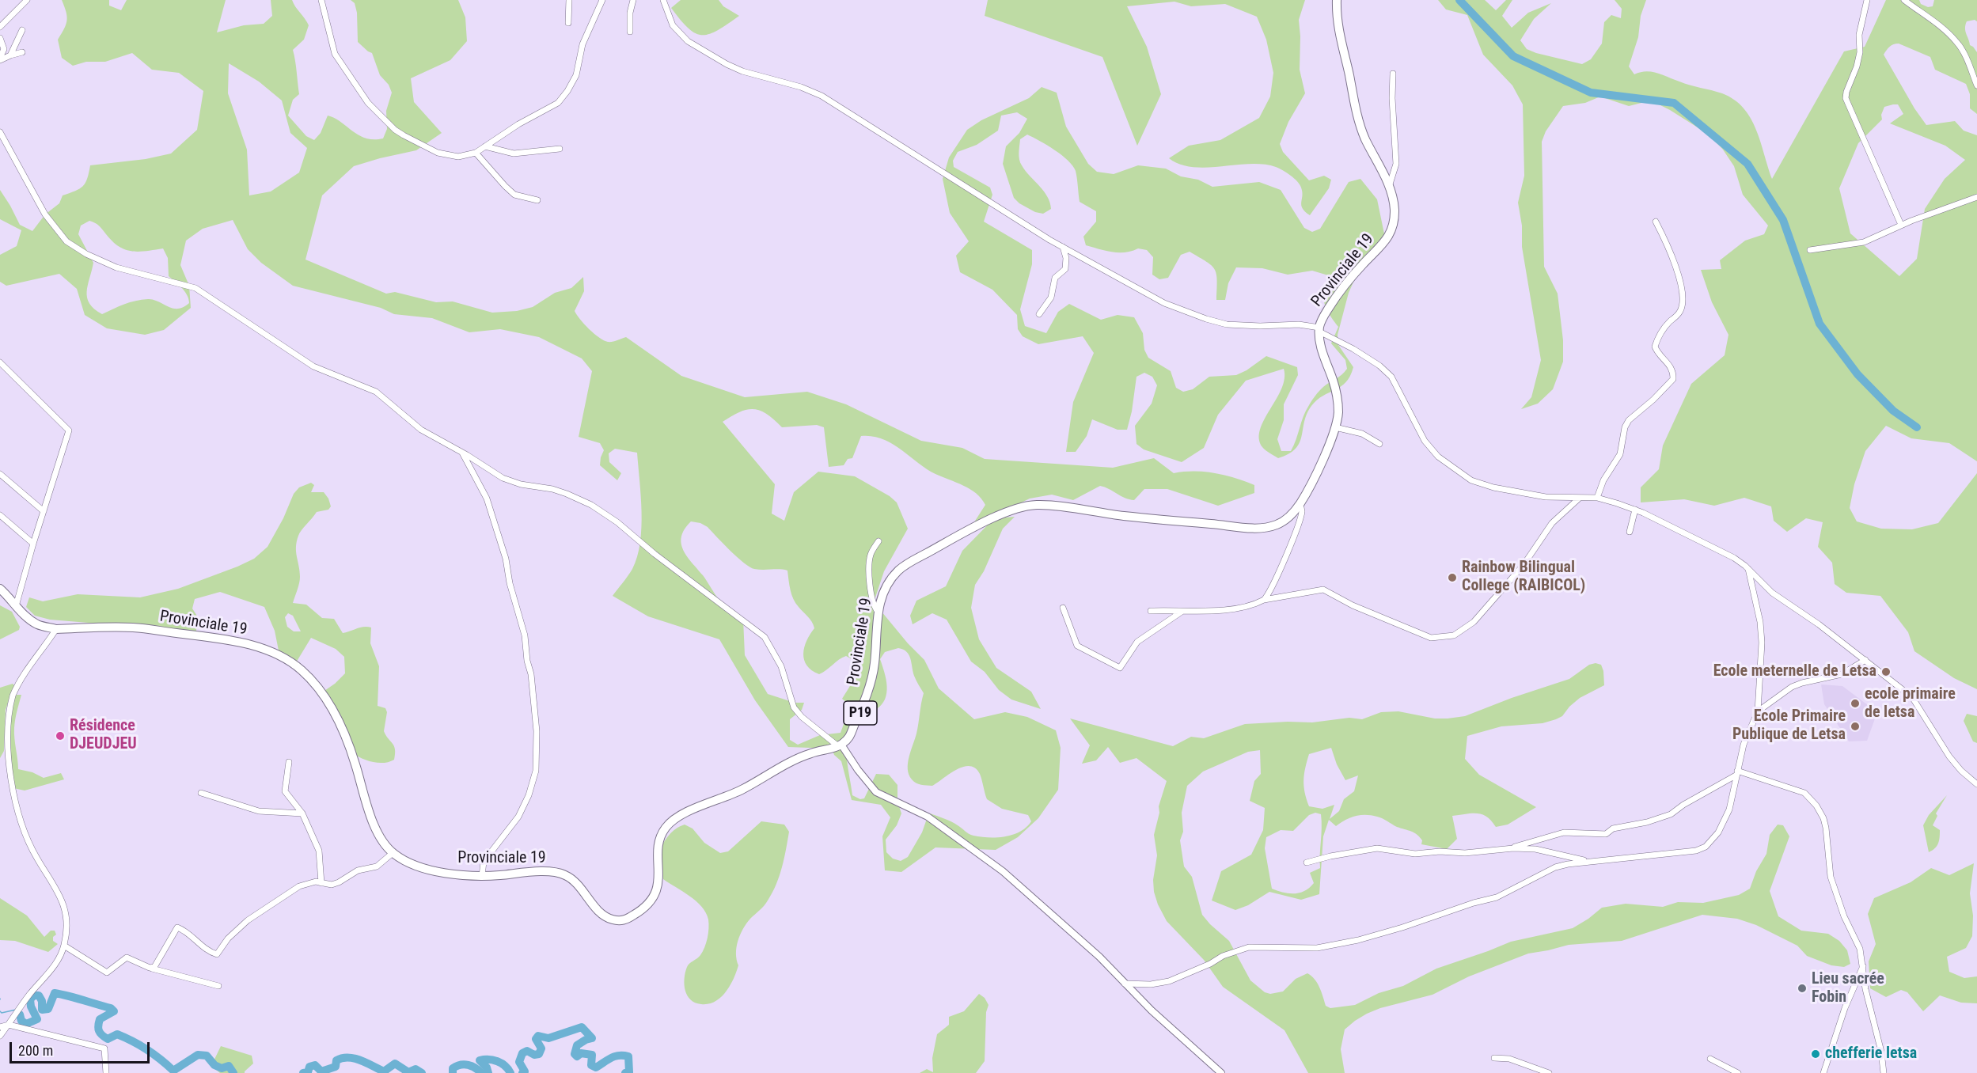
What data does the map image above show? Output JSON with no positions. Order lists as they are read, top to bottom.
{
  "streets": {
    "main road": ["Provinciale 19", "P19"]
  },
  "places": [
    "Rainbow Bilingual College (RAIBICOL)",
    "Ecole meternelle de Letsa",
    "ecole primaire de letsa",
    "Ecole Primaire Publique de Letsa",
    "Résidence DJEUDJEU",
    "Lieu sacrée Fobin",
    "chefferie letsa"
  ],
  "scale_bar": "200 m"
}
